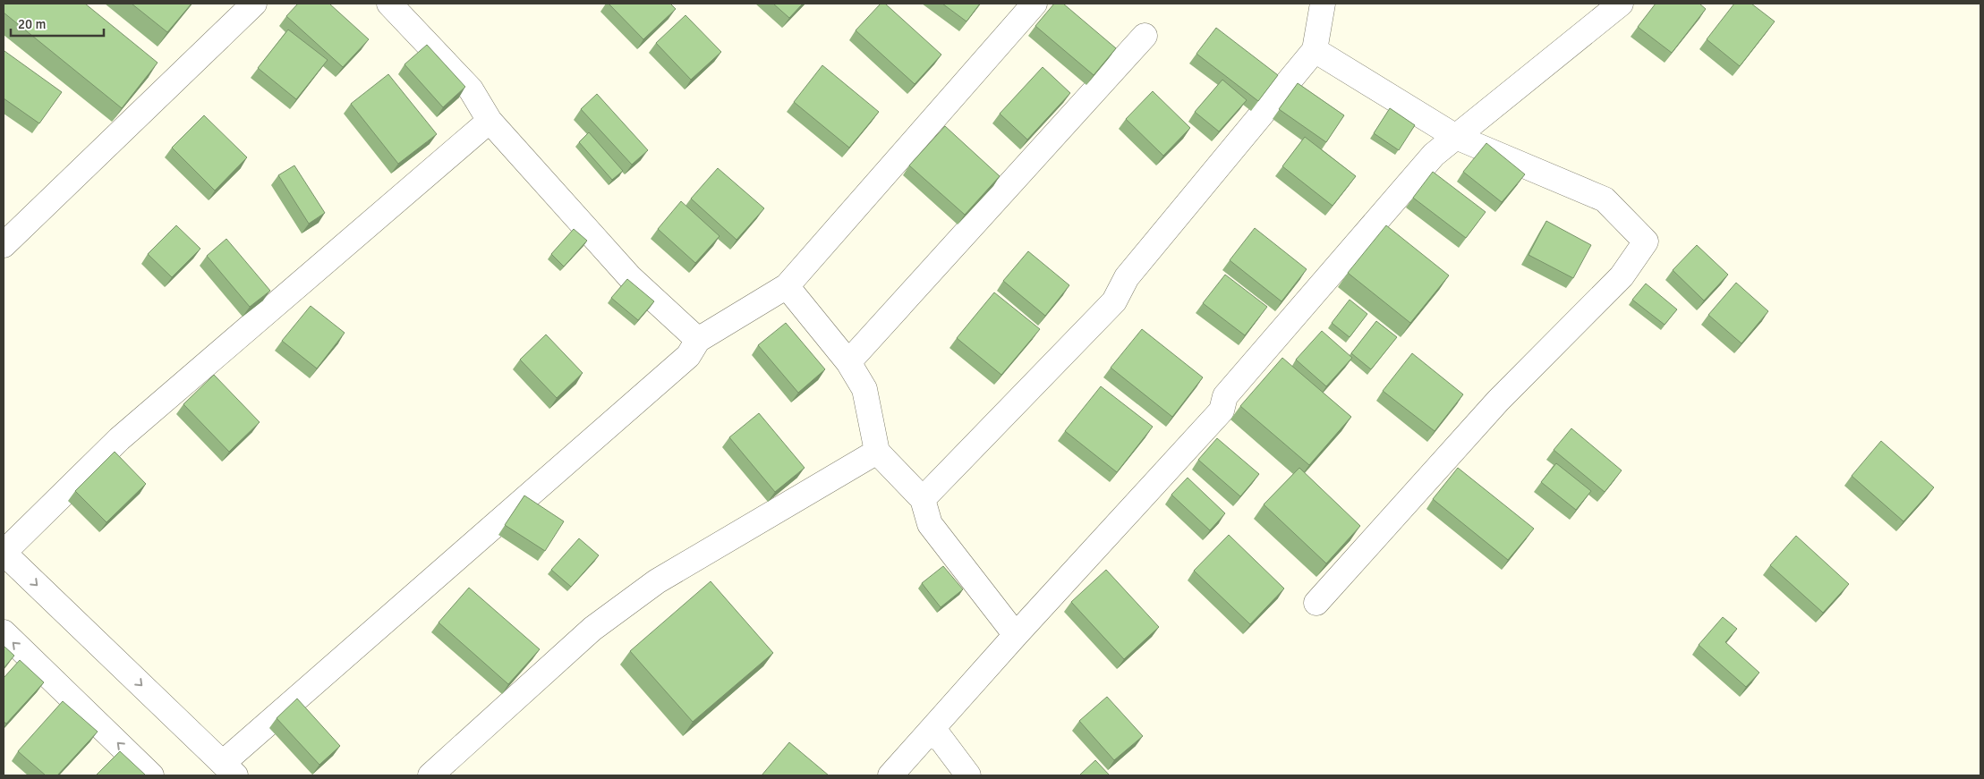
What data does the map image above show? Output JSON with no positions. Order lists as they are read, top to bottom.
{
  "scale_bar": "20 m"
}
